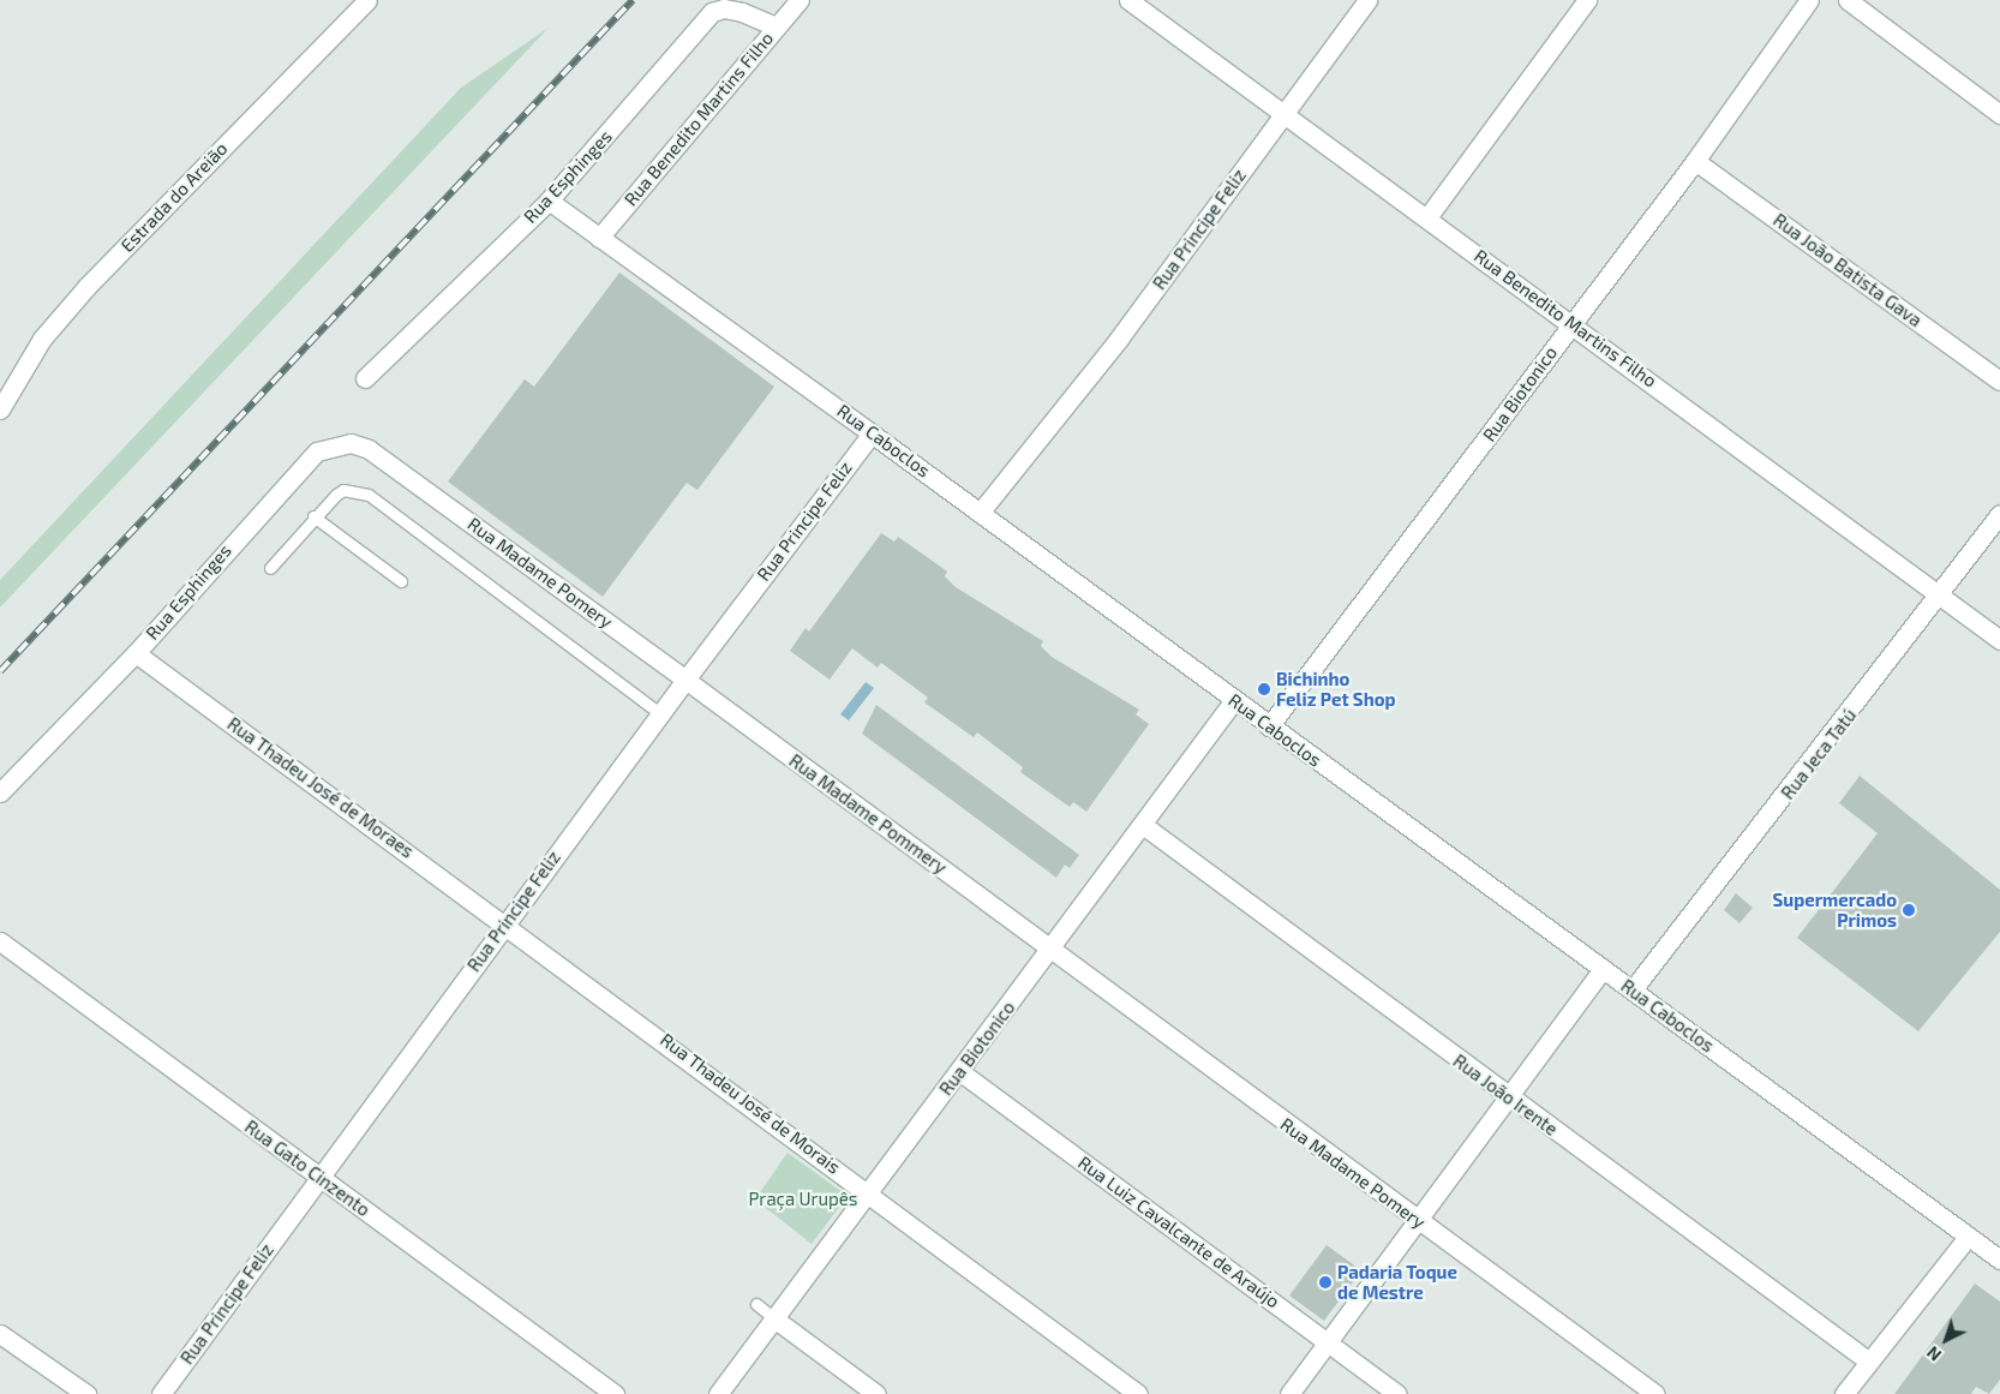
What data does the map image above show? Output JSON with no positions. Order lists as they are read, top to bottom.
{
  "streets": {
    "street": [
      "Rua Benedito Martins Filho",
      "Rua Esphinges",
      "Estrada do Areião",
      "Rua Principe Feliz",
      "Rua João Batista Gava",
      "Rua Biotonico",
      "Rua Caboclos",
      "Rua Madame Pomery",
      "Rua Jeca Tatú",
      "Rua Thadeu José de Moraes",
      "Rua Madame Pommery",
      "Rua João Irente",
      "Rua Thadeu José de Morais",
      "Rua Gato Cinzento",
      "Rua Luiz Cavalcante de Araújo"
    ]
  },
  "crossings": [
    ["Rua Benedito Martins Filho", "Rua Esphinges"],
    ["Rua Benedito Martins Filho", "Rua Principe Feliz"],
    ["Rua Benedito Martins Filho", "Rua Biotonico"],
    ["Rua Benedito Martins Filho", "Rua Caboclos"],
    ["Rua Benedito Martins Filho", "Rua Jeca Tatú"],
    ["Rua Esphinges", "Rua Caboclos"],
    ["Rua Esphinges", "Rua Madame Pomery"],
    ["Rua Esphinges", "Rua Thadeu José de Moraes"],
    ["Rua Principe Feliz", "Rua Caboclos"],
    ["Rua Principe Feliz", "Rua Madame Pomery"],
    ["Rua Principe Feliz", "Rua Thadeu José de Moraes"],
    ["Rua Principe Feliz", "Rua Madame Pommery"],
    ["Rua Principe Feliz", "Rua Thadeu José de Morais"],
    ["Rua Principe Feliz", "Rua Gato Cinzento"],
    ["Rua João Batista Gava", "Rua Biotonico"],
    ["Rua Biotonico", "Rua Caboclos"],
    ["Rua Biotonico", "Rua Madame Pomery"],
    ["Rua Biotonico", "Rua Madame Pommery"],
    ["Rua Biotonico", "Rua João Irente"],
    ["Rua Biotonico", "Rua Thadeu José de Morais"],
    ["Rua Biotonico", "Rua Luiz Cavalcante de Araújo"],
    ["Rua Caboclos", "Rua Jeca Tatú"],
    ["Rua Madame Pomery", "Rua Madame Pommery"],
    ["Rua Thadeu José de Moraes", "Rua Thadeu José de Morais"]
  ],
  "parks": ["Praça Urupês"],
  "places": ["Bichinho Feliz Pet Shop", "Supermercado Primos", "Padaria Toque de Mestre"],
  "north": "bottom left"
}
